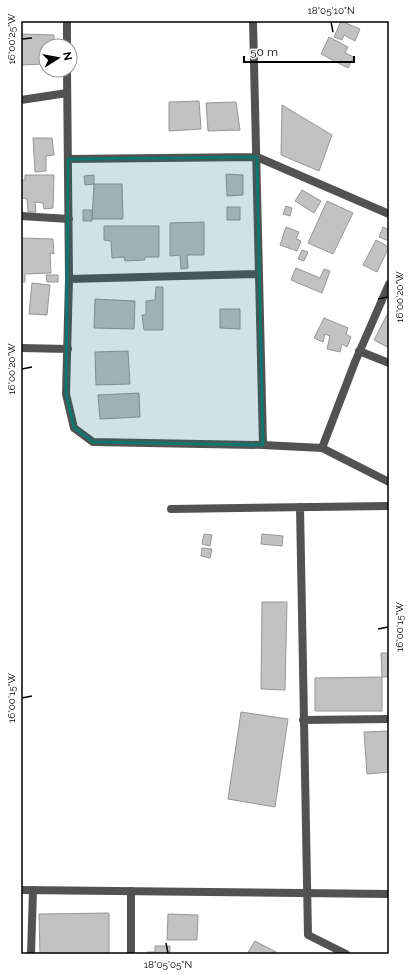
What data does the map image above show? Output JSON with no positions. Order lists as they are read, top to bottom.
{
  "scale_bar": "50 m",
  "north": "right",
  "coordinates": [
    "18°05'10\"N",
    "16°00'25\"W",
    "16°00'20\"W",
    "16°00'15\"W",
    "18°05'05\"N"
  ]
}
